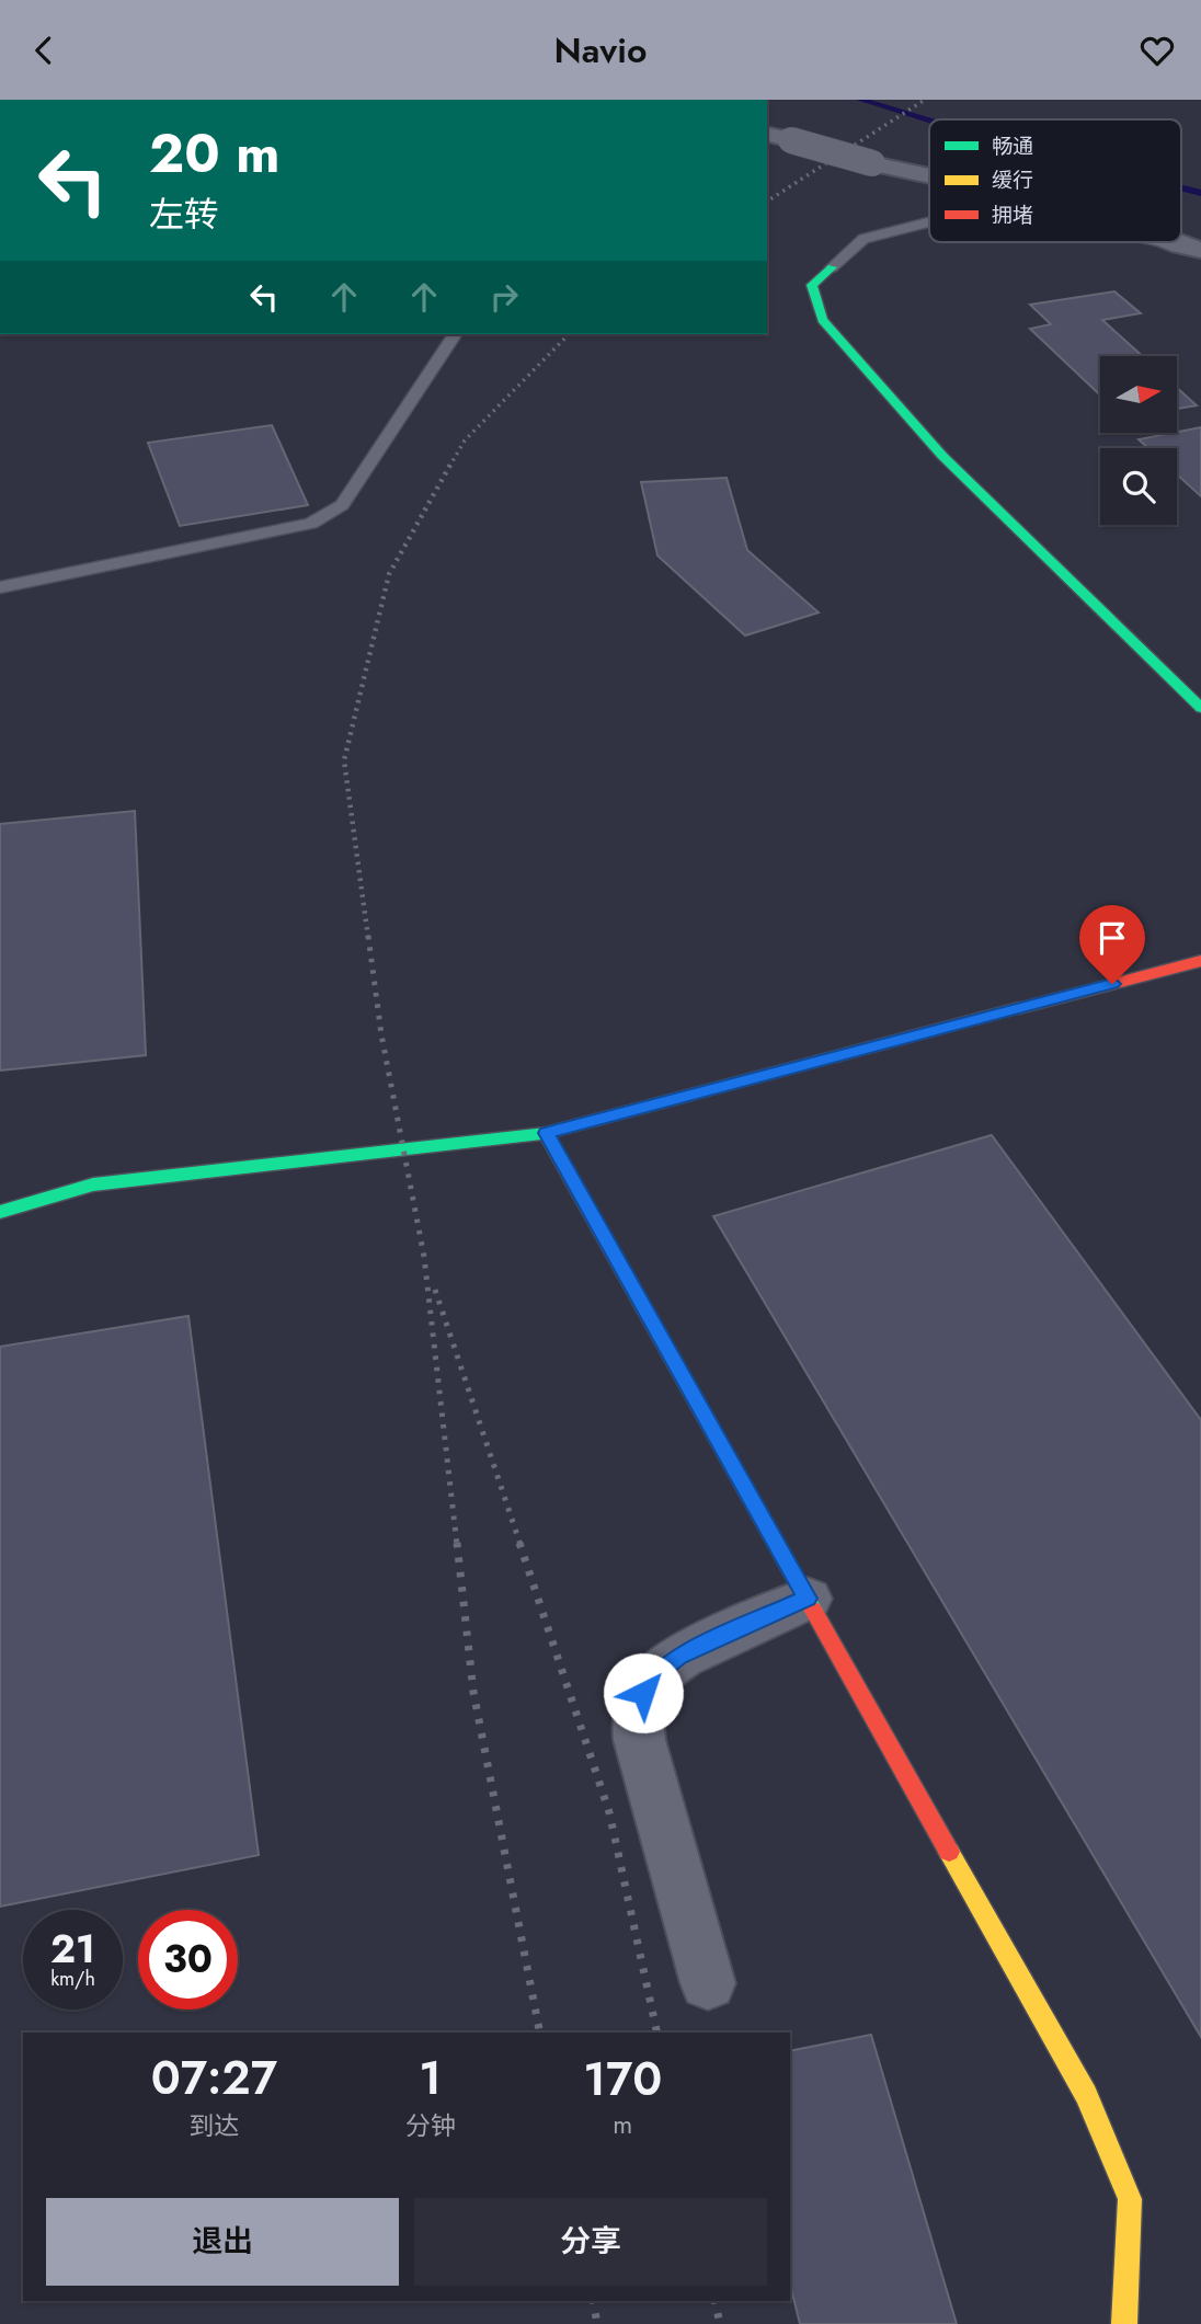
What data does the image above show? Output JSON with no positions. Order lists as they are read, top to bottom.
{
  "legend": ["畅通", "缓行", "拥堵"],
  "north": "right",
  "page": {
    "header": "Navio",
    "turn": ["20 m", "左转"],
    "speed": "21 km/h",
    "limit": "30",
    "eta": [
      "07:27",
      "到达",
      "1",
      "分钟",
      "170",
      "m"
    ],
    "buttons": ["退出", "分享"]
  }
}
